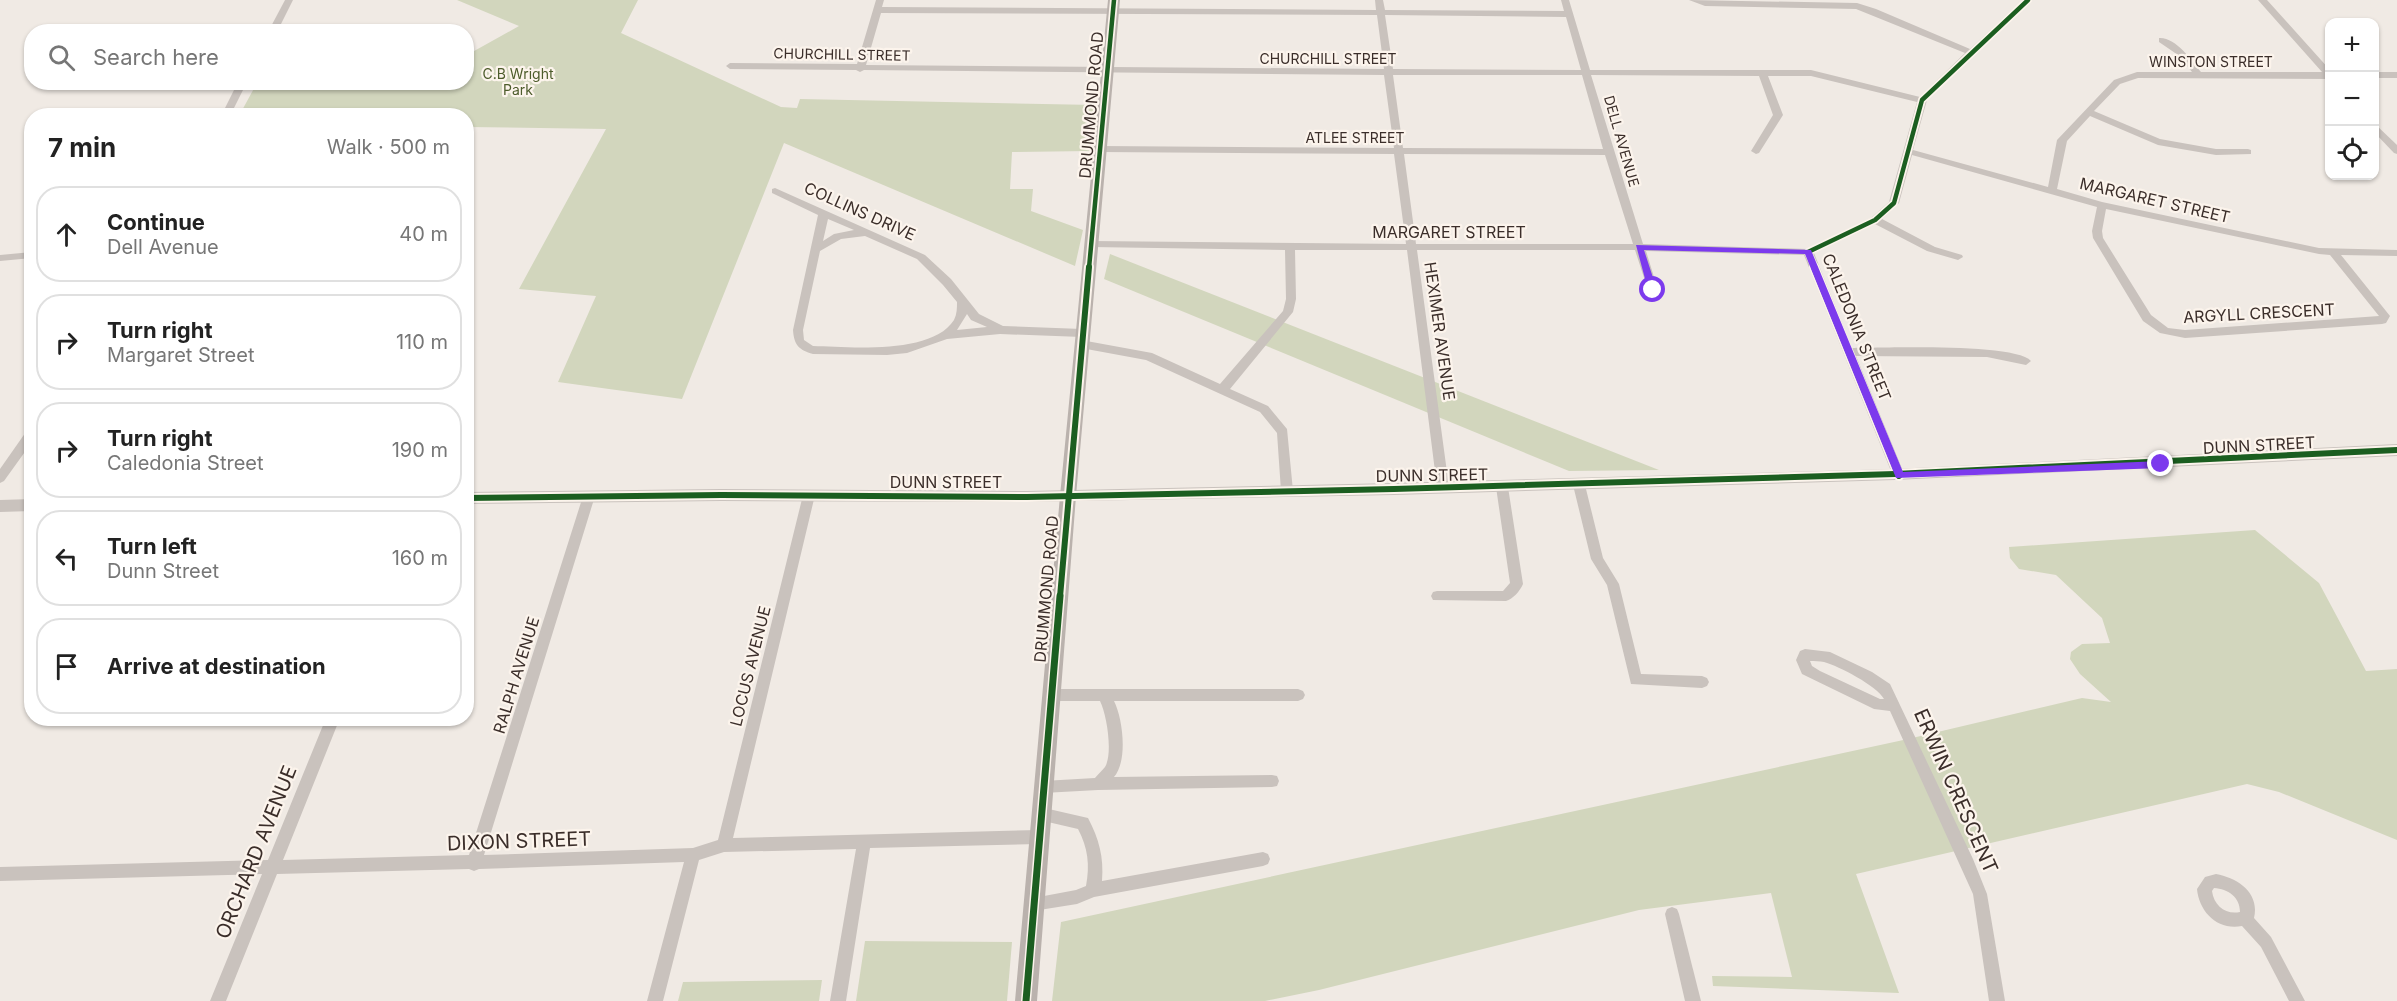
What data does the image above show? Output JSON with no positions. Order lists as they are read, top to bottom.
{
  "streets": {
    "main road": ["DRUMMOND ROAD"],
    "street": [
      "CHURCHILL STREET",
      "WINSTON STREET",
      "ATLEE STREET",
      "DELL AVENUE",
      "MARGARET STREET",
      "COLLINS DRIVE",
      "ARGYLL CRESCENT",
      "CALEDONIA STREET",
      "HEXIMER AVENUE",
      "DUNN STREET",
      "LOCUS AVENUE",
      "RALPH AVENUE",
      "ERWIN CRESCENT",
      "DIXON STREET",
      "ORCHARD AVENUE"
    ]
  },
  "crossings": [
    ["CHURCHILL STREET", "DRUMMOND ROAD"],
    ["CHURCHILL STREET", "DELL AVENUE"],
    ["CHURCHILL STREET", "CALEDONIA STREET"],
    ["CHURCHILL STREET", "HEXIMER AVENUE"],
    ["WINSTON STREET", "MARGARET STREET"],
    ["DRUMMOND ROAD", "ATLEE STREET"],
    ["DRUMMOND ROAD", "MARGARET STREET"],
    ["DRUMMOND ROAD", "COLLINS DRIVE"],
    ["DRUMMOND ROAD", "DUNN STREET"],
    ["DRUMMOND ROAD", "DIXON STREET"],
    ["ATLEE STREET", "DELL AVENUE"],
    ["ATLEE STREET", "HEXIMER AVENUE"],
    ["DELL AVENUE", "MARGARET STREET"],
    ["MARGARET STREET", "ARGYLL CRESCENT"],
    ["MARGARET STREET", "CALEDONIA STREET"],
    ["MARGARET STREET", "HEXIMER AVENUE"],
    ["COLLINS DRIVE", "DUNN STREET"],
    ["CALEDONIA STREET", "DUNN STREET"],
    ["HEXIMER AVENUE", "DUNN STREET"],
    ["DUNN STREET", "LOCUS AVENUE"],
    ["DUNN STREET", "RALPH AVENUE"],
    ["LOCUS AVENUE", "DIXON STREET"],
    ["RALPH AVENUE", "DIXON STREET"],
    ["DIXON STREET", "ORCHARD AVENUE"]
  ],
  "parks": ["C.B Wright Park"],
  "page": {
    "map_buttons": ["+", "−"],
    "search": "Search here",
    "heading": ["7 min", "Walk · 500 m"],
    "list": [
      ["Continue", "Dell Avenue", "40 m"],
      ["Turn right", "Margaret Street", "110 m"],
      ["Turn right", "Caledonia Street", "190 m"],
      ["Turn left", "Dunn Street", "160 m"],
      "Arrive at destination"
    ]
  }
}
